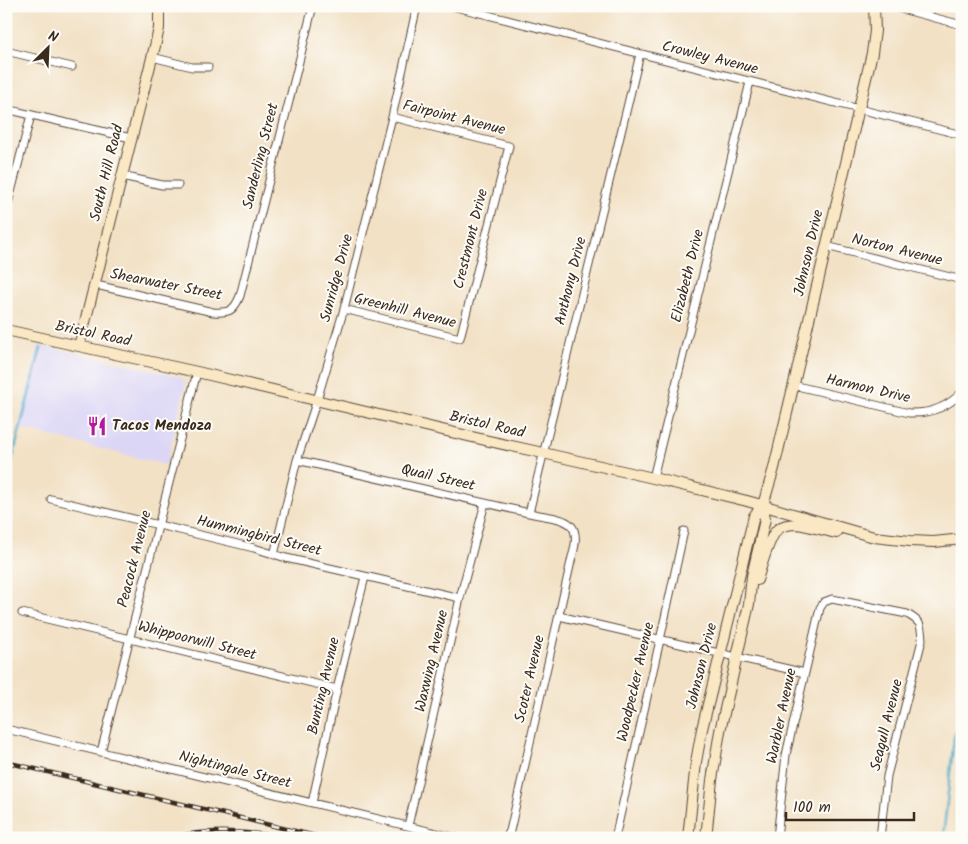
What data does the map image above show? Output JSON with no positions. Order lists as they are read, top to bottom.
{
  "streets": {
    "main road": ["South Hill Road", "Johnson Drive", "Bristol Road"],
    "street": [
      "Crowley Avenue",
      "Fairpoint Avenue",
      "Sanderling Street",
      "Crestmont Drive",
      "Norton Avenue",
      "Elizabeth Drive",
      "Sunridge Drive",
      "Anthony Drive",
      "Shearwater Street",
      "Greenhill Avenue",
      "Harmon Drive",
      "Quail Street",
      "Hummingbird Street",
      "Peacock Avenue",
      "Whippoorwill Street",
      "Waxwing Avenue",
      "Scoter Avenue",
      "Woodpecker Avenue",
      "Bunting Avenue",
      "Warbler Avenue",
      "Seagull Avenue",
      "Nightingale Street"
    ]
  },
  "crossings": [
    ["Crowley Avenue", "Johnson Drive"],
    ["Crowley Avenue", "Elizabeth Drive"],
    ["Crowley Avenue", "Anthony Drive"],
    ["Fairpoint Avenue", "Crestmont Drive"],
    ["Fairpoint Avenue", "Sunridge Drive"],
    ["Sanderling Street", "Shearwater Street"],
    ["South Hill Road", "Shearwater Street"],
    ["South Hill Road", "Bristol Road"],
    ["Crestmont Drive", "Greenhill Avenue"],
    ["Norton Avenue", "Johnson Drive"],
    ["Johnson Drive", "Bristol Road"],
    ["Johnson Drive", "Harmon Drive"],
    ["Elizabeth Drive", "Bristol Road"],
    ["Sunridge Drive", "Greenhill Avenue"],
    ["Sunridge Drive", "Bristol Road"],
    ["Sunridge Drive", "Quail Street"],
    ["Sunridge Drive", "Hummingbird Street"],
    ["Anthony Drive", "Bristol Road"],
    ["Anthony Drive", "Quail Street"],
    ["Bristol Road", "Peacock Avenue"],
    ["Quail Street", "Waxwing Avenue"],
    ["Quail Street", "Scoter Avenue"],
    ["Hummingbird Street", "Peacock Avenue"],
    ["Hummingbird Street", "Waxwing Avenue"],
    ["Hummingbird Street", "Bunting Avenue"],
    ["Peacock Avenue", "Whippoorwill Street"],
    ["Peacock Avenue", "Nightingale Street"],
    ["Whippoorwill Street", "Bunting Avenue"],
    ["Waxwing Avenue", "Nightingale Street"],
    ["Bunting Avenue", "Nightingale Street"],
    ["Warbler Avenue", "Seagull Avenue"]
  ],
  "places": {
    "restaurant": ["Tacos Mendoza"]
  },
  "scale_bar": "100 m",
  "north": "top right"
}
